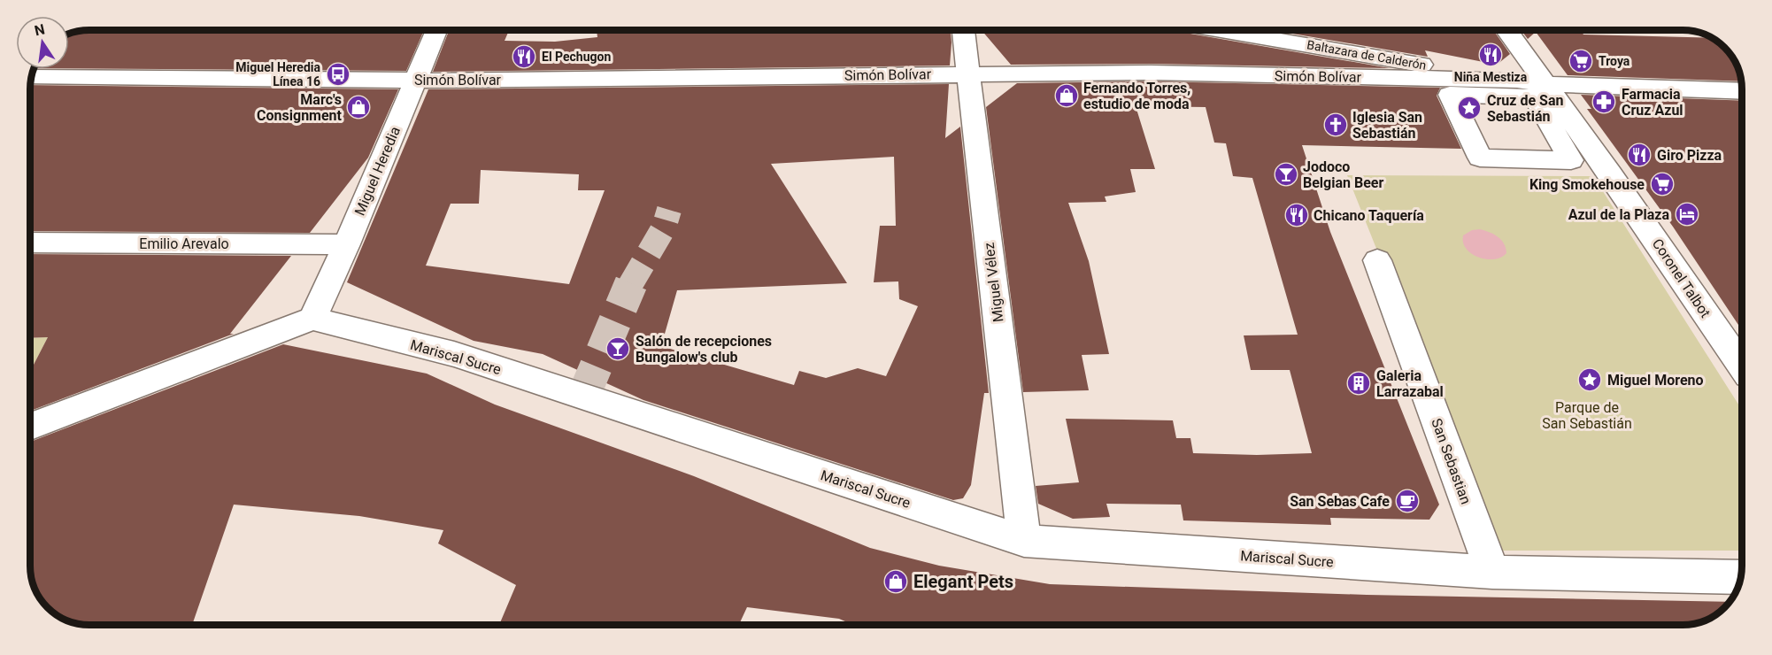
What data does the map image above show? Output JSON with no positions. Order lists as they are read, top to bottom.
{
  "streets": {
    "street": [
      "Baltazara de Calderón",
      "Simón Bolívar",
      "Miguel Heredia",
      "Emilio Arevalo",
      "Coronel Talbot",
      "Miguel Vélez",
      "Mariscal Sucre",
      "San Sebastian"
    ]
  },
  "crossings": [
    ["Baltazara de Calderón", "Simón Bolívar"],
    ["Simón Bolívar", "Miguel Heredia"],
    ["Simón Bolívar", "Coronel Talbot"],
    ["Simón Bolívar", "Miguel Vélez"],
    ["Miguel Heredia", "Emilio Arevalo"],
    ["Miguel Heredia", "Mariscal Sucre"],
    ["Miguel Vélez", "Mariscal Sucre"],
    ["Mariscal Sucre", "San Sebastian"]
  ],
  "parks": ["Parque de San Sebastián"],
  "places": {
    "restaurant": [
      "Niña Mestiza",
      "El Pechugon",
      "Giro Pizza",
      "Chicano Taquería"
    ],
    "supermarket": ["Troya", "King Smokehouse"],
    "bus stop": ["Miguel Heredia Línea 16"],
    "shop": ["Fernando Torres, estudio de moda", "Marc's Consignment", "Elegant Pets"],
    "pharmacy": ["Farmacia Cruz Azul"],
    "place": ["Cruz de San Sebastián", "Miguel Moreno"],
    "church": ["Iglesia San Sebastián"],
    "bar": ["Jodoco Belgian Beer", "Salón de recepciones Bungalow's club"],
    "hotel": ["Azul de la Plaza"],
    "building": ["Galeria Larrazabal"],
    "cafe": ["San Sebas Cafe"]
  },
  "north": "top"
}
